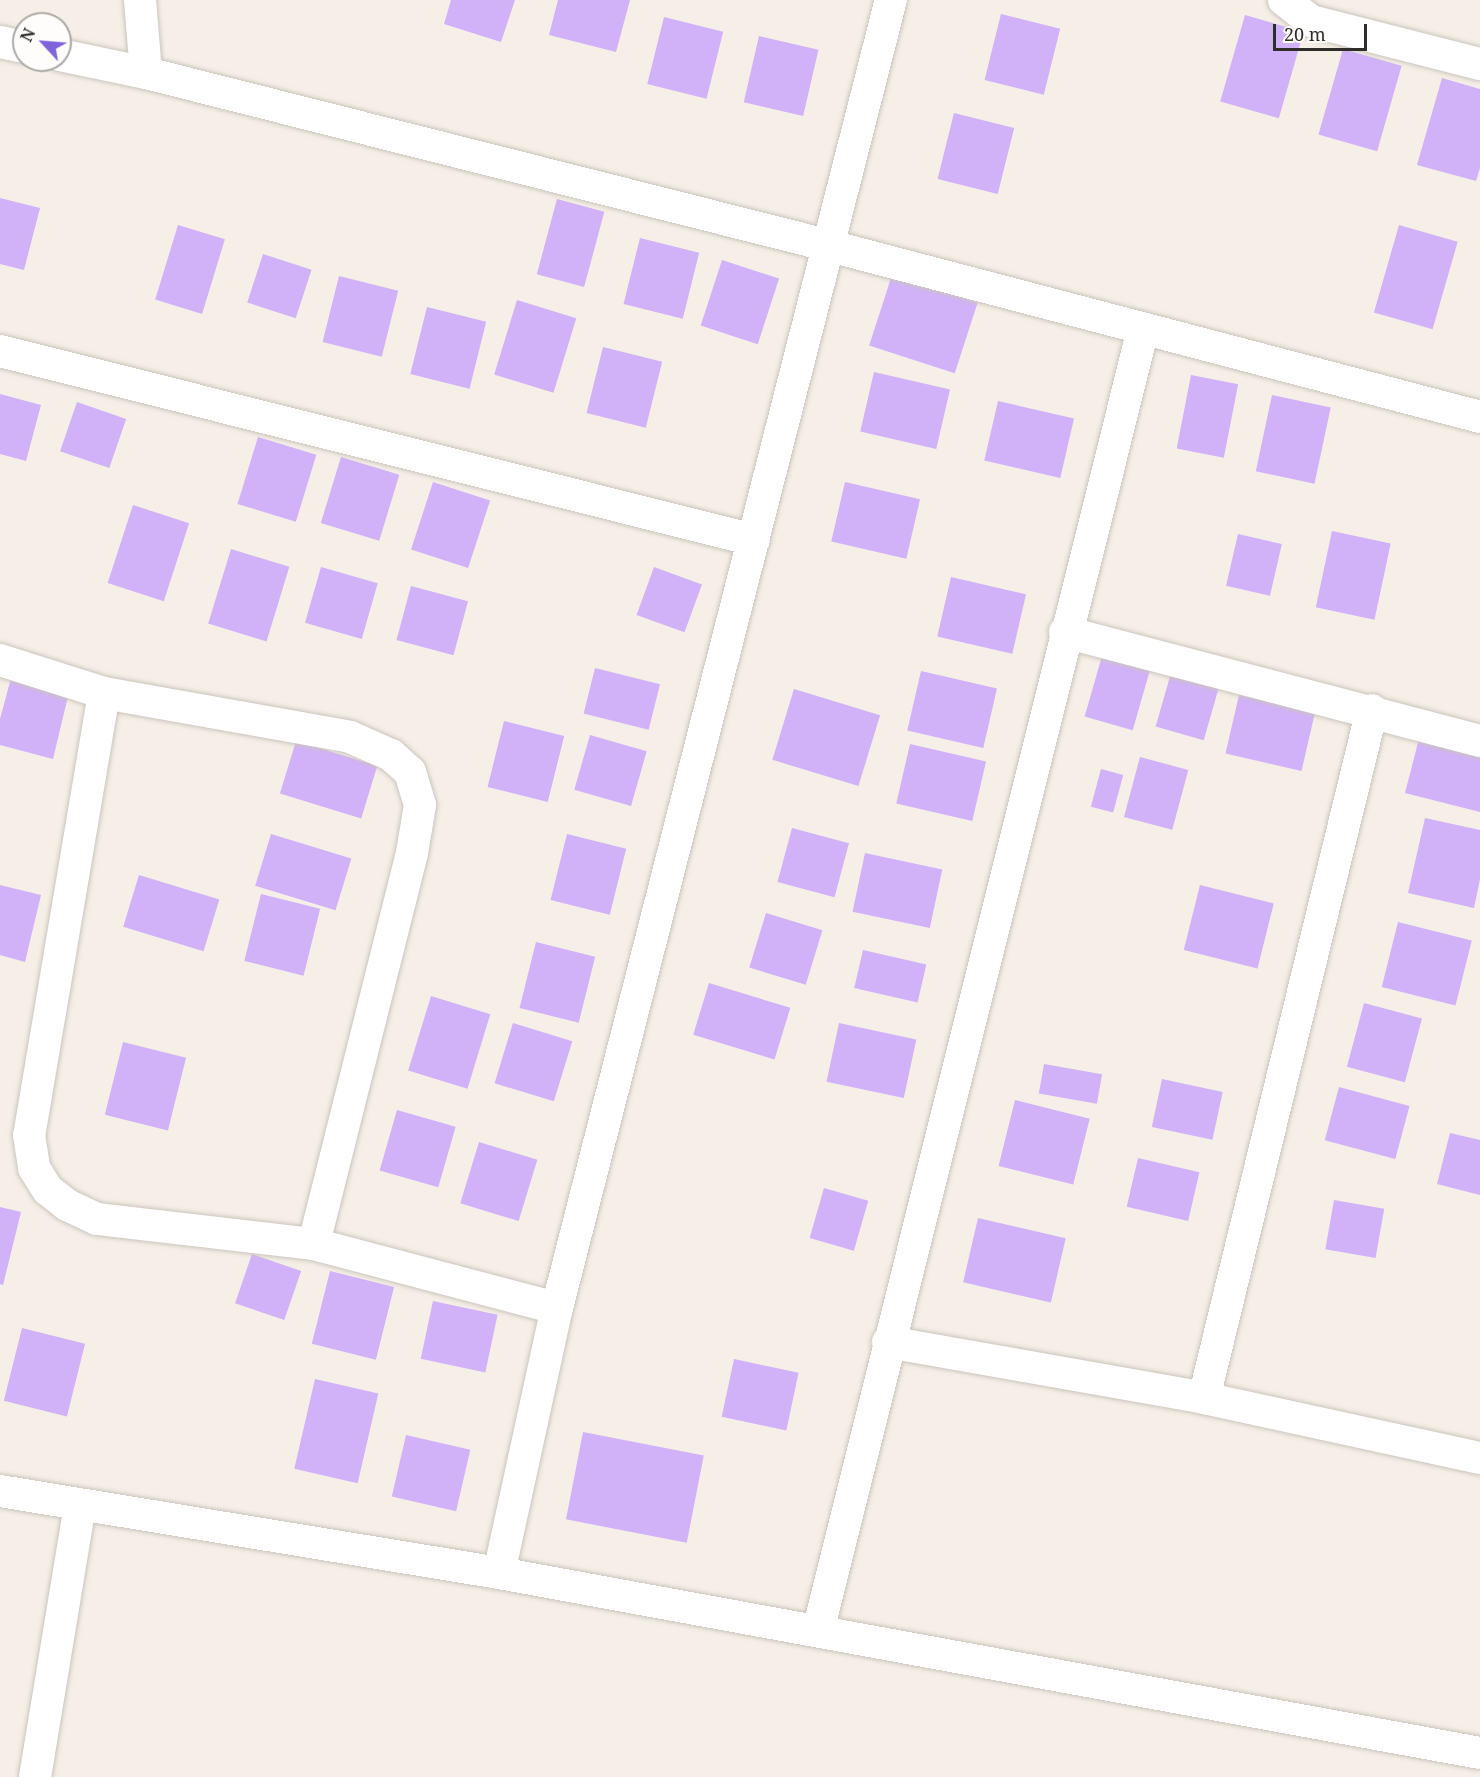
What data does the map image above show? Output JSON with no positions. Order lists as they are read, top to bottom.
{
  "scale_bar": "20 m",
  "north": "top left"
}
